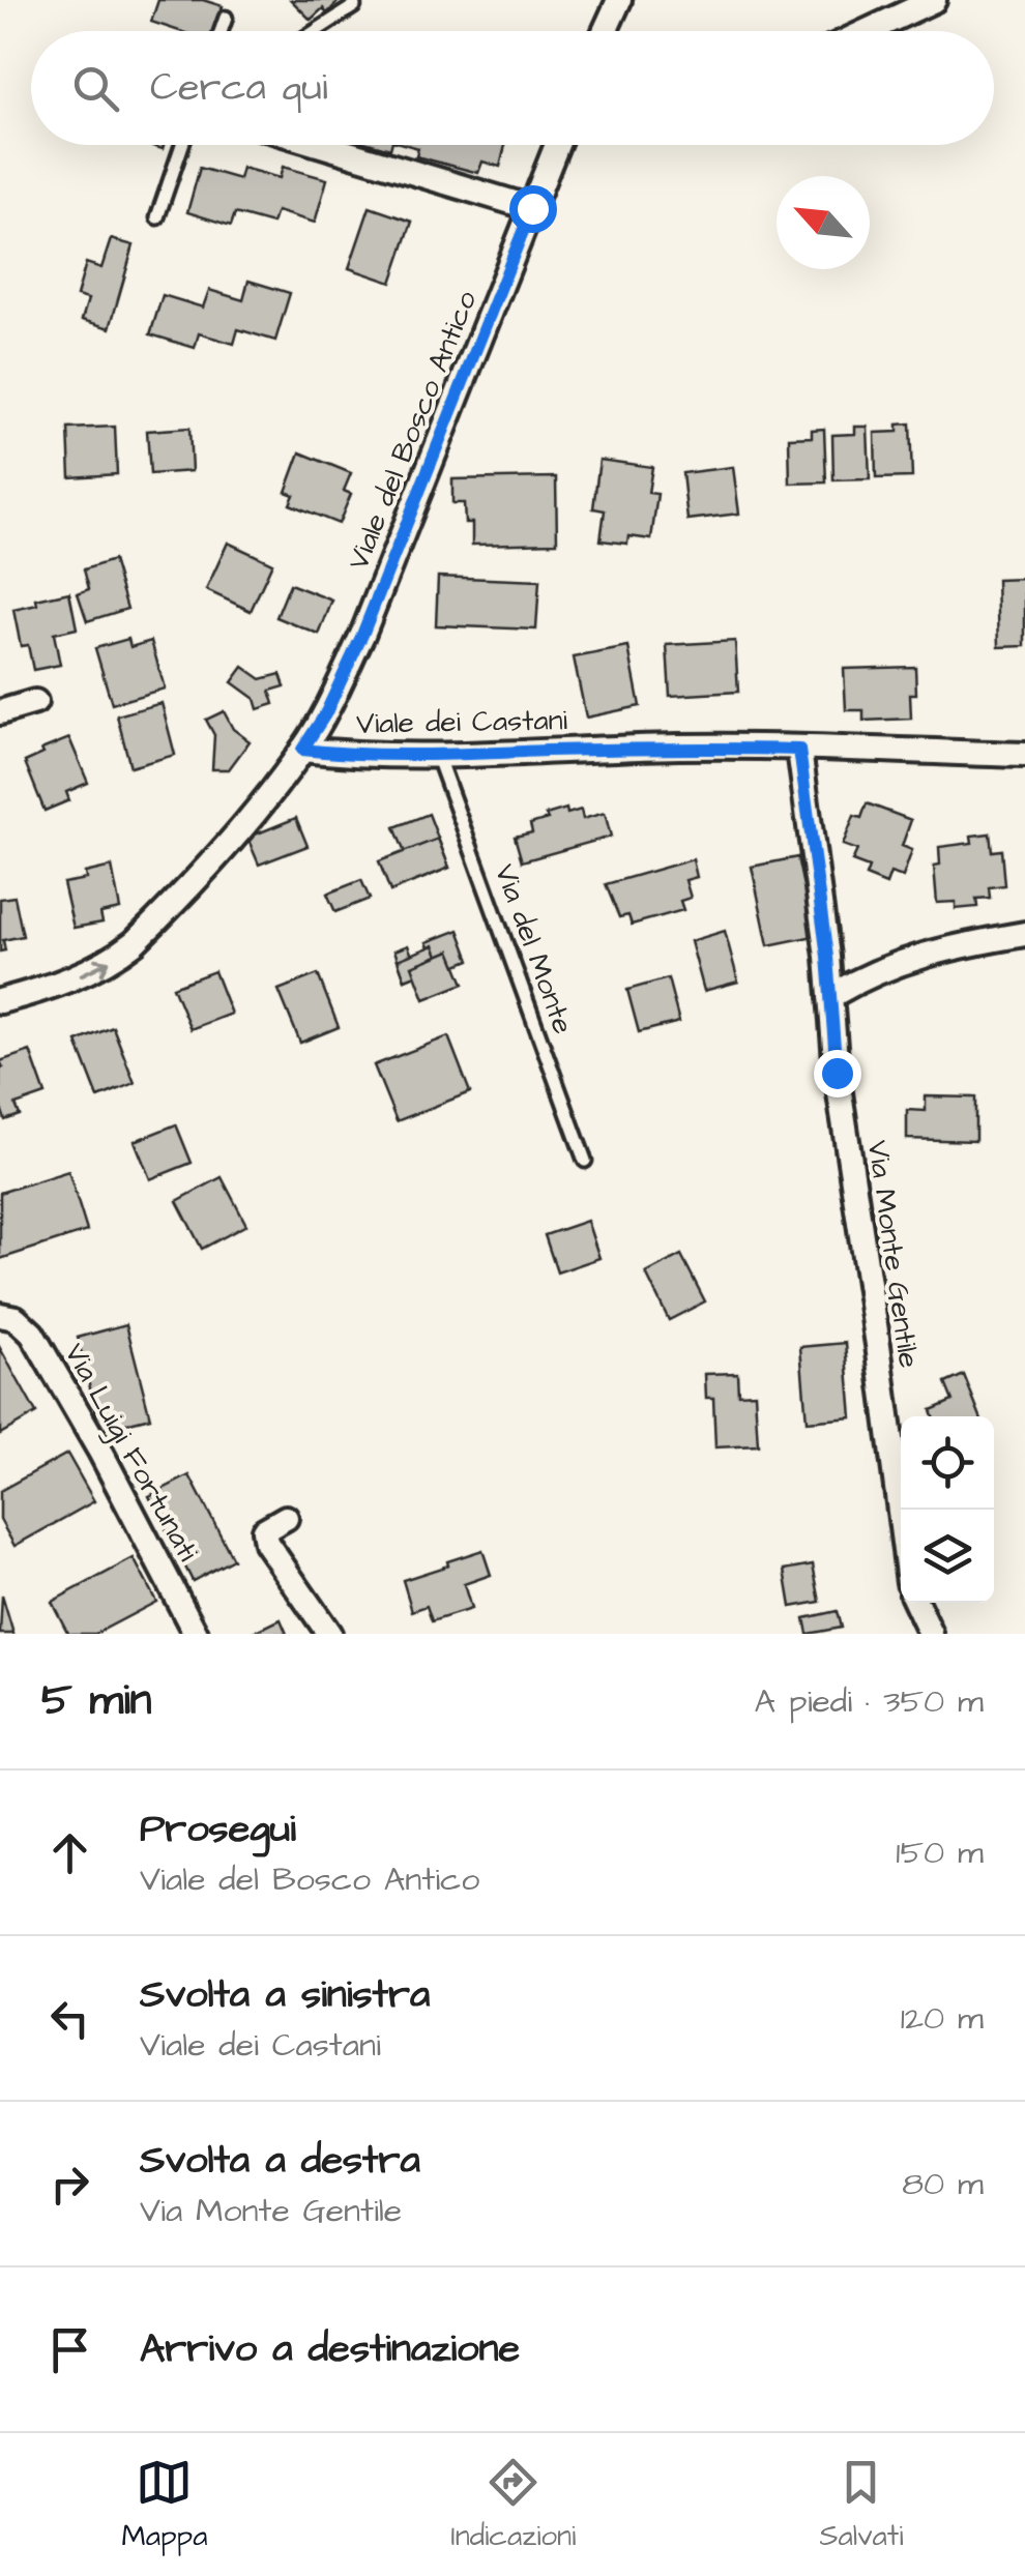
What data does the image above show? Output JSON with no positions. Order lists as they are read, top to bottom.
{
  "streets": {
    "street": [
      "Viale del Bosco Antico",
      "Viale dei Castani",
      "Via Monte Gentile",
      "Via Luigi Fortunati"
    ],
    "lane": ["Via del Monte"]
  },
  "crossings": [
    ["Viale del Bosco Antico", "Viale dei Castani"],
    ["Viale dei Castani", "Via del Monte"],
    ["Viale dei Castani", "Via Monte Gentile"]
  ],
  "north": "top left",
  "page": {
    "search": "Cerca qui",
    "heading": ["5 min", "A piedi · 350 m"],
    "list": [
      ["Prosegui", "Viale del Bosco Antico", "150 m"],
      ["Svolta a sinistra", "Viale dei Castani", "120 m"],
      ["Svolta a destra", "Via Monte Gentile", "80 m"],
      "Arrivo a destinazione"
    ],
    "nav": ["Mappa", "Indicazioni", "Salvati"]
  }
}
